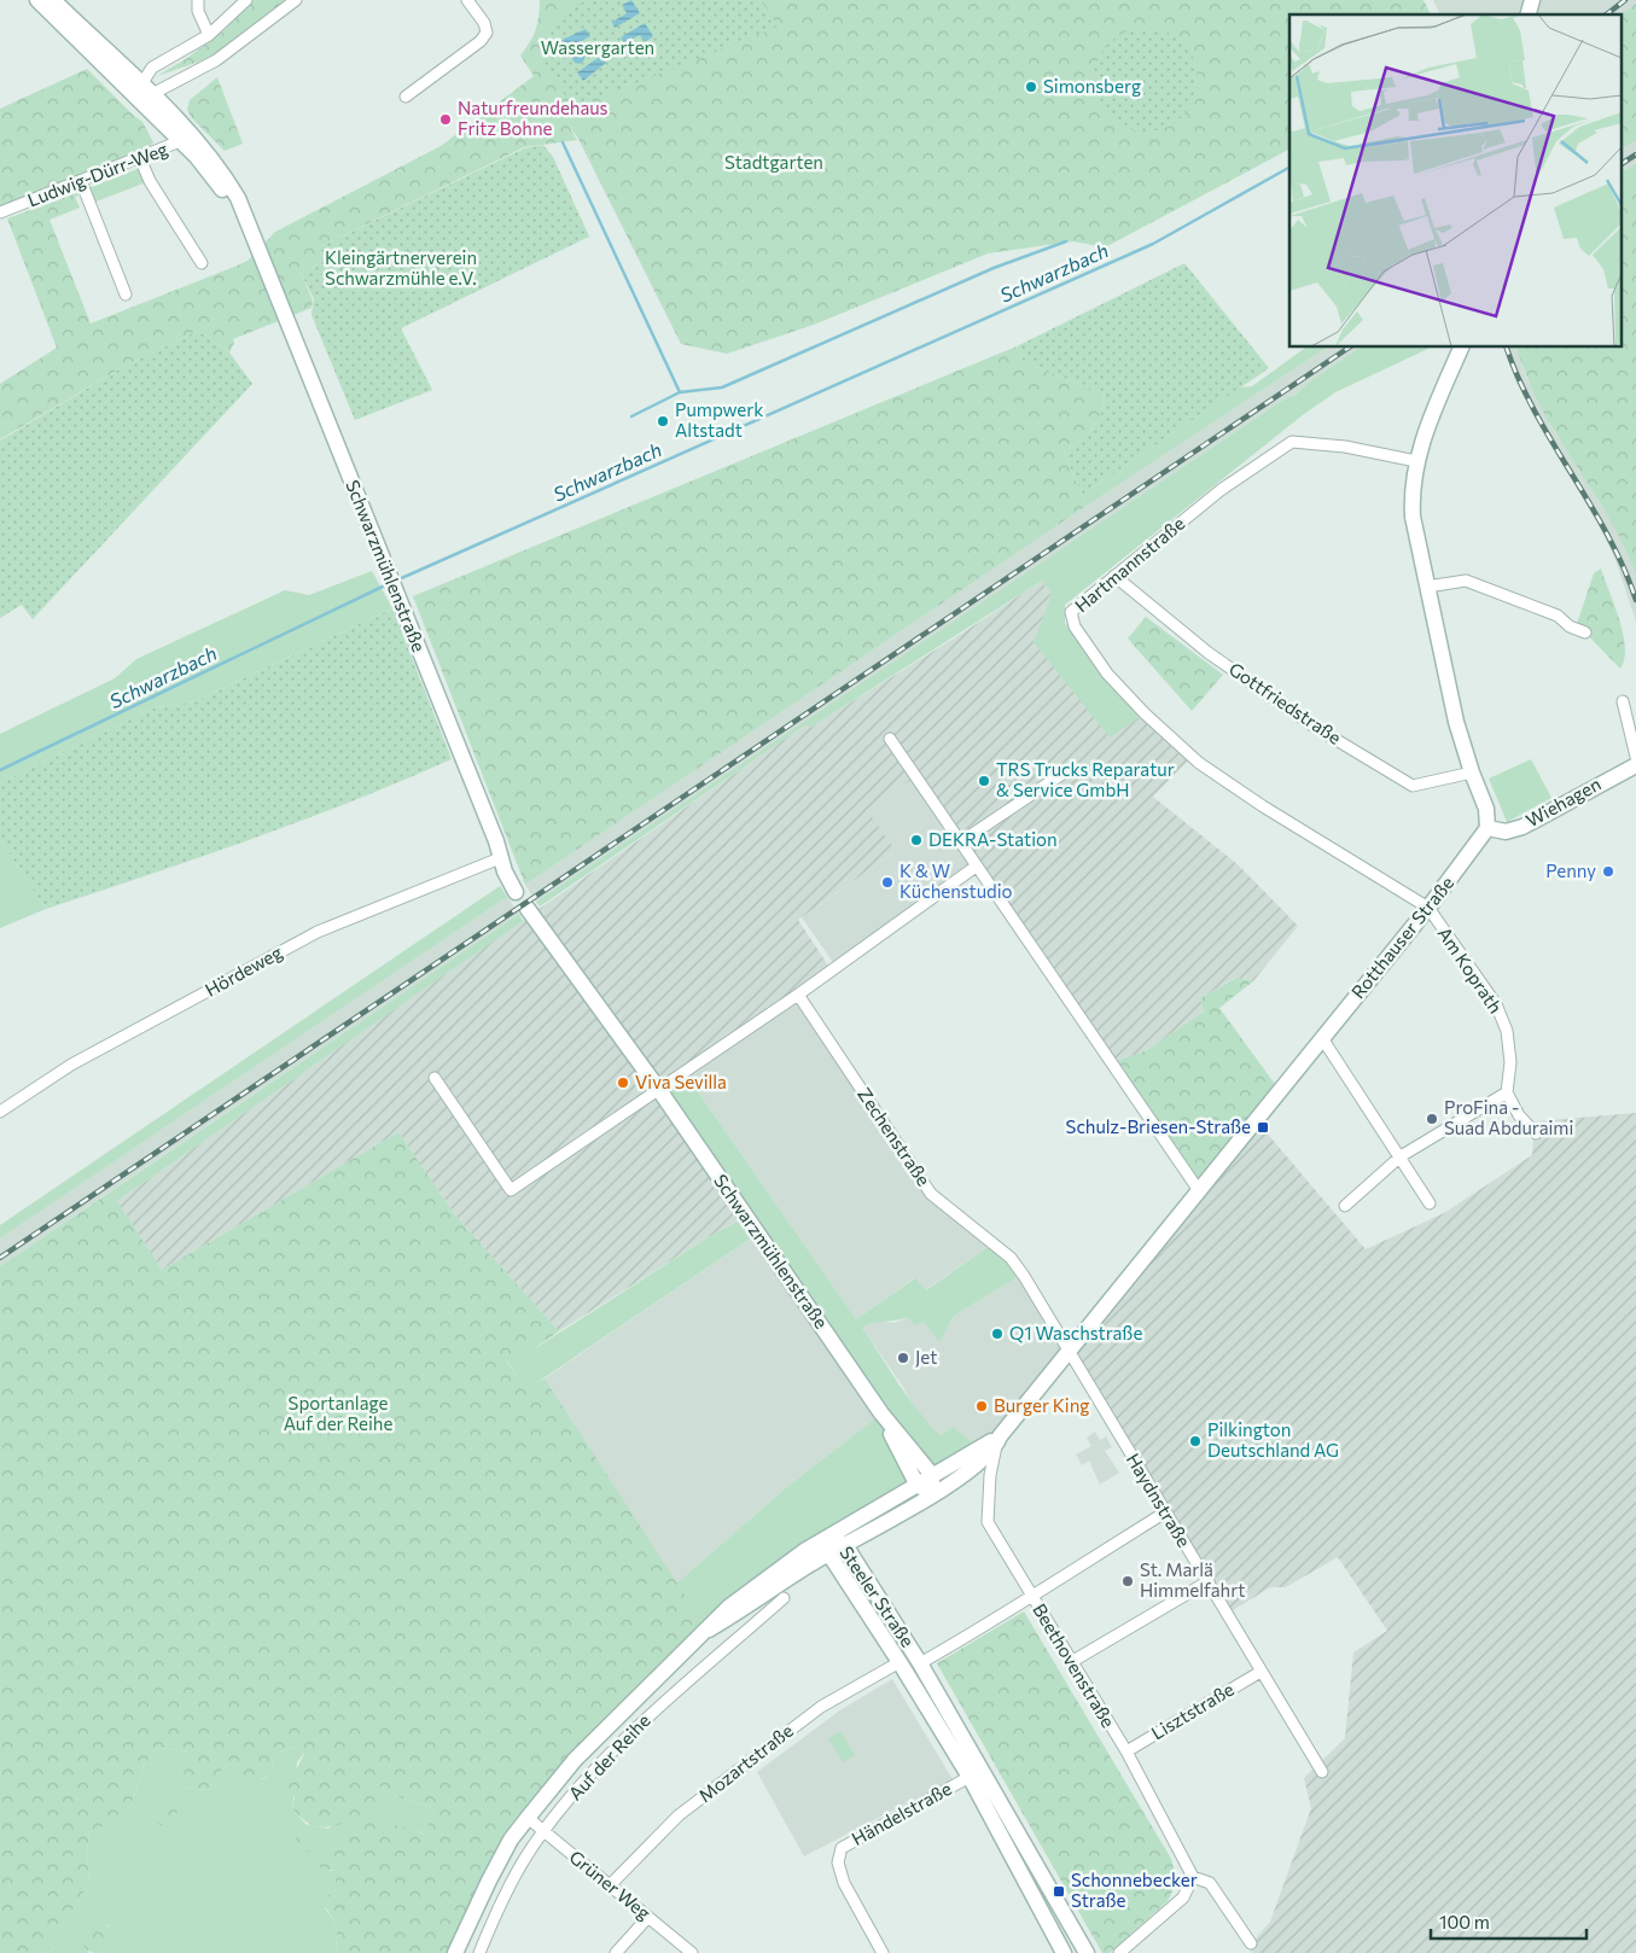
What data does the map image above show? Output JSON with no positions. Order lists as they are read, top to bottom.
{
  "streets": {
    "main road": [
      "Schwarzmühlenstraße",
      "Wiehagen",
      "Rotthauser Straße",
      "Steeler Straße",
      "Auf der Reihe"
    ],
    "street": [
      "Ludwig-Dürr-Weg",
      "Hartmannstraße",
      "Gottfriedstraße",
      "Am Koprath",
      "Hördeweg",
      "Zechenstraße",
      "Haydnstraße",
      "Beethovenstraße",
      "Lisztstraße",
      "Mozartstraße",
      "Händelstraße",
      "Grüner Weg"
    ]
  },
  "crossings": [
    ["Ludwig-Dürr-Weg", "Schwarzmühlenstraße"],
    ["Hartmannstraße", "Gottfriedstraße"],
    ["Hartmannstraße", "Rotthauser Straße"],
    ["Hartmannstraße", "Am Koprath"],
    ["Schwarzmühlenstraße", "Rotthauser Straße"],
    ["Schwarzmühlenstraße", "Hördeweg"],
    ["Schwarzmühlenstraße", "Auf der Reihe"],
    ["Wiehagen", "Rotthauser Straße"],
    ["Rotthauser Straße", "Am Koprath"],
    ["Rotthauser Straße", "Zechenstraße"],
    ["Rotthauser Straße", "Haydnstraße"],
    ["Rotthauser Straße", "Beethovenstraße"],
    ["Rotthauser Straße", "Auf der Reihe"],
    ["Zechenstraße", "Haydnstraße"],
    ["Haydnstraße", "Lisztstraße"],
    ["Steeler Straße", "Auf der Reihe"],
    ["Steeler Straße", "Mozartstraße"],
    ["Steeler Straße", "Händelstraße"],
    ["Beethovenstraße", "Lisztstraße"],
    ["Auf der Reihe", "Grüner Weg"],
    ["Mozartstraße", "Grüner Weg"]
  ],
  "water": ["Schwarzbach"],
  "parks": [
    "Wassergarten",
    "Stadtgarten",
    "Kleingärtnerverein Schwarzmühle e.V.",
    "Sportanlage Auf der Reihe"
  ],
  "places": {
    "other": [
      "Simonsberg",
      "Naturfreundehaus Fritz Bohne",
      "Pumpwerk Altstadt",
      "TRS Trucks Reparatur & Service GmbH",
      "DEKRA-Station",
      "Penny",
      "K & W Küchenstudio",
      "Viva Sevilla",
      "ProFina - Suad Abduraimi",
      "Q1 Waschstraße",
      "Jet",
      "Burger King",
      "Pilkington Deutschland AG",
      "St. Marlä Himmelfahrt"
    ],
    "transit": ["Schulz-Briesen-Straße", "Schonnebecker Straße"]
  },
  "scale_bar": "100 m"
}
